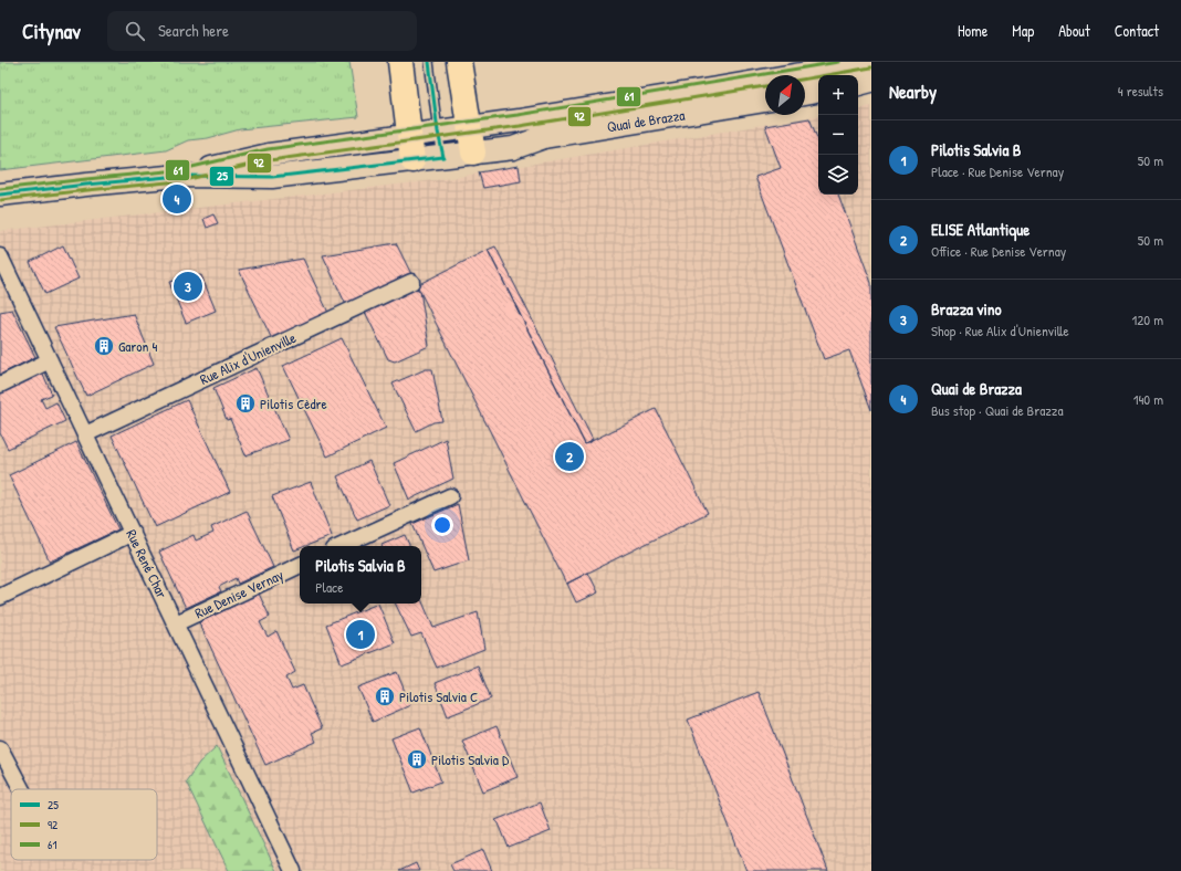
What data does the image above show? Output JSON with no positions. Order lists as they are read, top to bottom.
{
  "streets": {
    "main road": ["Quai de Brazza"],
    "street": ["Rue Alix d'Unienville", "Rue René Char", "Rue Denise Vernay"]
  },
  "crossings": [
    ["Rue Alix d'Unienville", "Rue René Char"],
    ["Rue René Char", "Rue Denise Vernay"]
  ],
  "places": {
    "building": [
      "Garon 4",
      "Pilotis Cèdre",
      "Pilotis Salvia C",
      "Pilotis Salvia D"
    ]
  },
  "lines": ["transit line 25", "transit line 61", "transit line 92"],
  "legend": ["25", "92", "61"],
  "north": "top right",
  "page": {
    "header": "Citynav",
    "search": "Search here",
    "nav": [
      "Home",
      "Map",
      "About",
      "Contact"
    ],
    "heading": ["Nearby", "4 results"],
    "map_buttons": ["+", "−"],
    "list": [
      {
        "mark": "1",
        "name": "Pilotis Salvia B",
        "note": "Place · Rue Denise Vernay",
        "value": "50 m"
      },
      {
        "mark": "2",
        "name": "ELISE Atlantique",
        "note": "Office · Rue Denise Vernay",
        "value": "50 m"
      },
      {
        "mark": "3",
        "name": "Brazza vino",
        "note": "Shop · Rue Alix d'Unienville",
        "value": "120 m"
      },
      {
        "mark": "4",
        "name": "Quai de Brazza",
        "note": "Bus stop · Quai de Brazza",
        "value": "140 m"
      }
    ],
    "pins": [
      "4",
      "3",
      "2",
      "1"
    ],
    "popup": ["Pilotis Salvia B", "Place"]
  }
}
